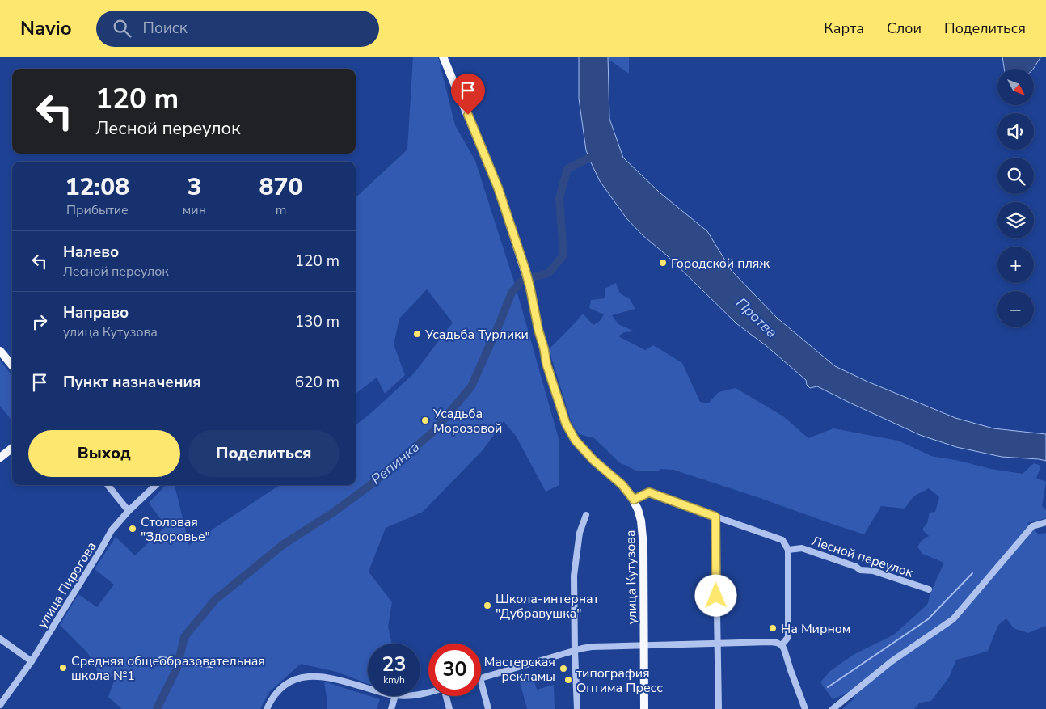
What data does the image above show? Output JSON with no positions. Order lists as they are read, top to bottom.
{
  "streets": {
    "main road": ["улица Кутузова"],
    "street": ["Лесной переулок", "улица Пирогова"]
  },
  "water": ["Протва", "Репинка"],
  "places": [
    "Городской пляж",
    "Усадьба Турлики",
    "Усадьба Морозовой",
    "Столовая \"Здоровье\"",
    "Школа-интернат \"Дубравушка\"",
    "На Мирном",
    "Средняя общеобразовательная школа №1",
    "Мастерская рекламы",
    "типография Оптима Пресс"
  ],
  "north": "bottom right",
  "page": {
    "header": "Navio",
    "search": "Поиск",
    "nav": ["Карта", "Слои", "Поделиться"],
    "map_buttons": ["+", "−"],
    "turn": ["120 m", "Лесной переулок"],
    "eta": [
      "12:08",
      "Прибытие",
      "3",
      "мин",
      "870",
      "m"
    ],
    "list": [
      {
        "name": "Налево",
        "note": "Лесной переулок",
        "value": "120 m"
      },
      {
        "name": "Направо",
        "note": "улица Кутузова",
        "value": "130 m"
      },
      {
        "name": "Пункт назначения",
        "value": "620 m"
      }
    ],
    "buttons": ["Выход", "Поделиться"],
    "speed": "23 km/h",
    "limit": "30"
  }
}
